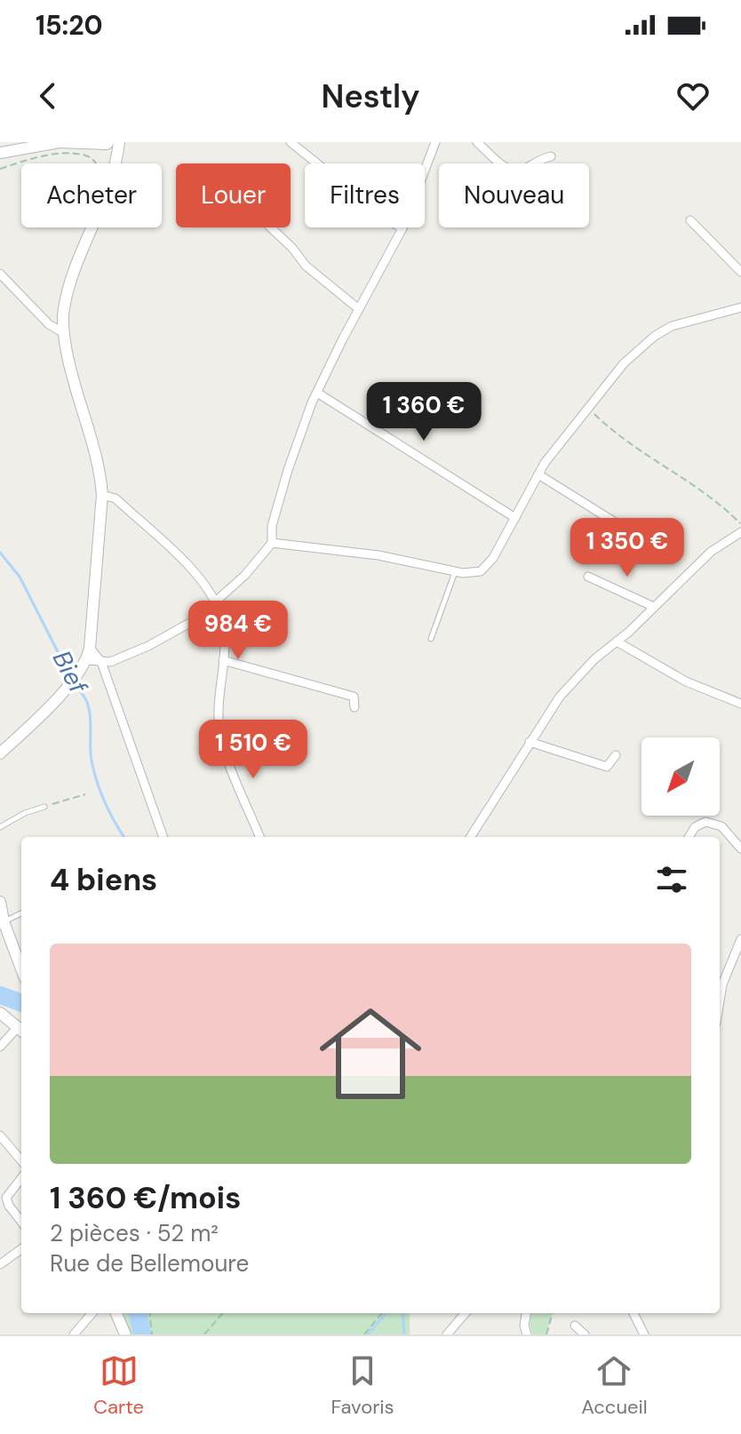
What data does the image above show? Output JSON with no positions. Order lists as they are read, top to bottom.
{
  "water": ["Bief"],
  "north": "bottom left",
  "page": {
    "status": "15:20",
    "header": "Nestly",
    "chip": [
      "Acheter",
      "Louer",
      "Filtres",
      "Nouveau"
    ],
    "price": [
      "1 360 €",
      "1 350 €",
      "984 €",
      "1 510 €"
    ],
    "heading": "4 biens",
    "list": [
      {
        "name": "1 360 €/mois",
        "note": "2 pièces · 52 m² · Rue de Bellemoure"
      }
    ],
    "tabs": ["Carte", "Favoris", "Accueil"]
  }
}
